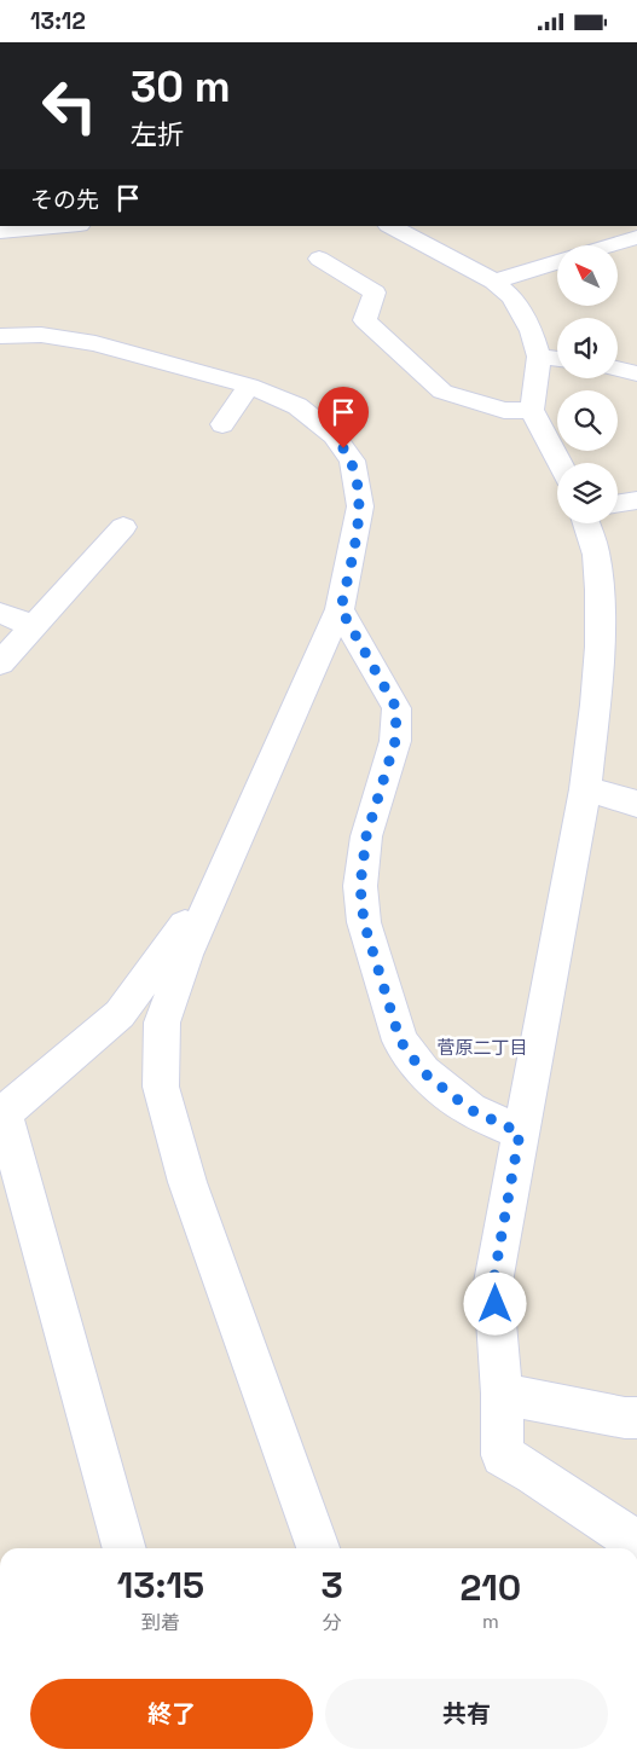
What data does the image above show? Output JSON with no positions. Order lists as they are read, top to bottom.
{
  "districts": ["菅原二丁目"],
  "north": "top left",
  "page": {
    "status": "13:12",
    "turn": ["30 m", "左折"],
    "then": "その先",
    "eta": [
      "13:15",
      "到着",
      "3",
      "分",
      "210",
      "m"
    ],
    "buttons": ["終了", "共有"]
  }
}
